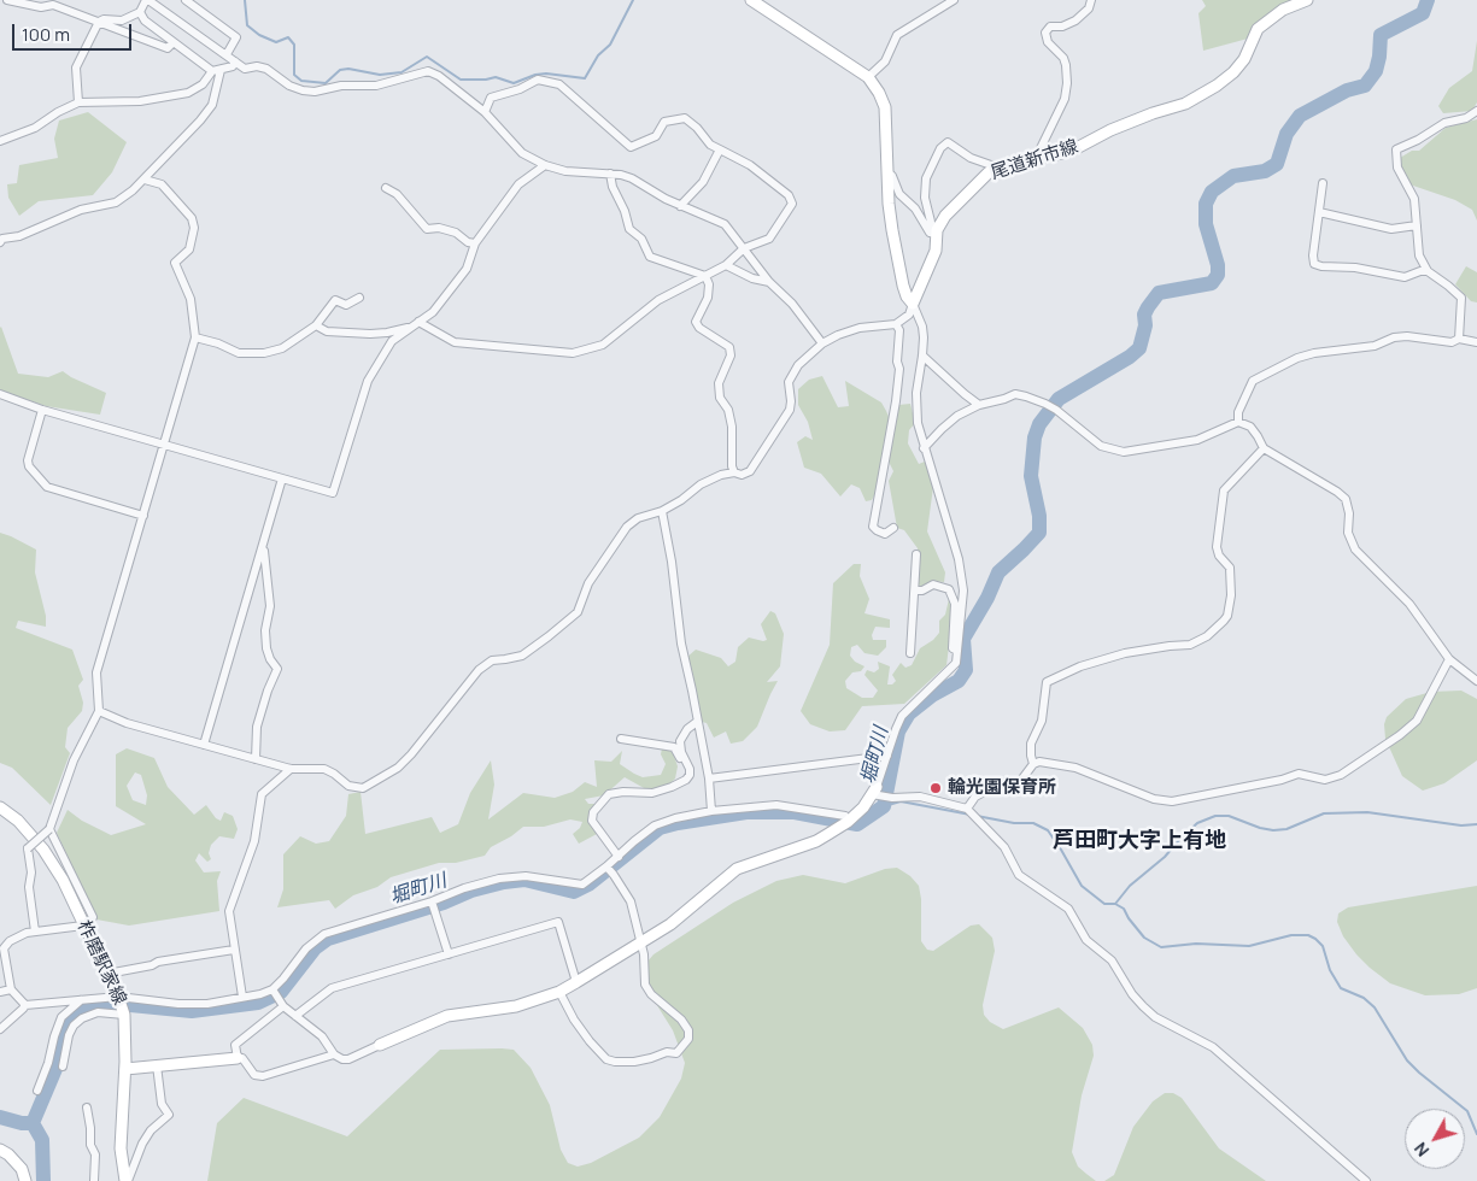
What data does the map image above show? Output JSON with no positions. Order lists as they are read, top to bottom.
{
  "streets": {
    "main road": ["尾道新市線", "柞磨駅家線"]
  },
  "districts": ["芦田町大字上有地"],
  "water": ["堀町川"],
  "places": ["輪光園保育所"],
  "scale_bar": "100 m",
  "north": "bottom left"
}
